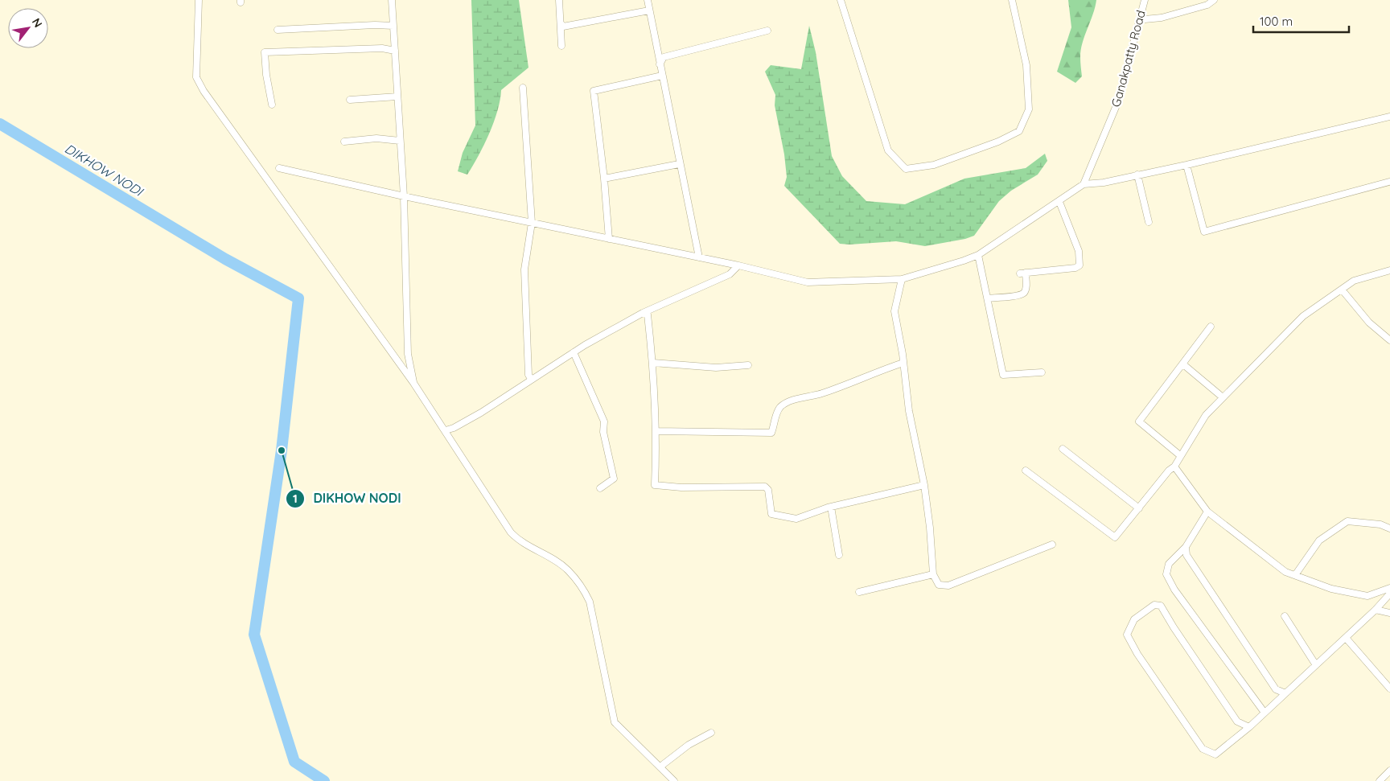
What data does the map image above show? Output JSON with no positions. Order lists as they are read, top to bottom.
{
  "streets": {
    "street": ["Ganakpatty Road"]
  },
  "water": ["DIKHOW NODI"],
  "places": ["DIKHOW NODI"],
  "scale_bar": "100 m",
  "north": "top right"
}
